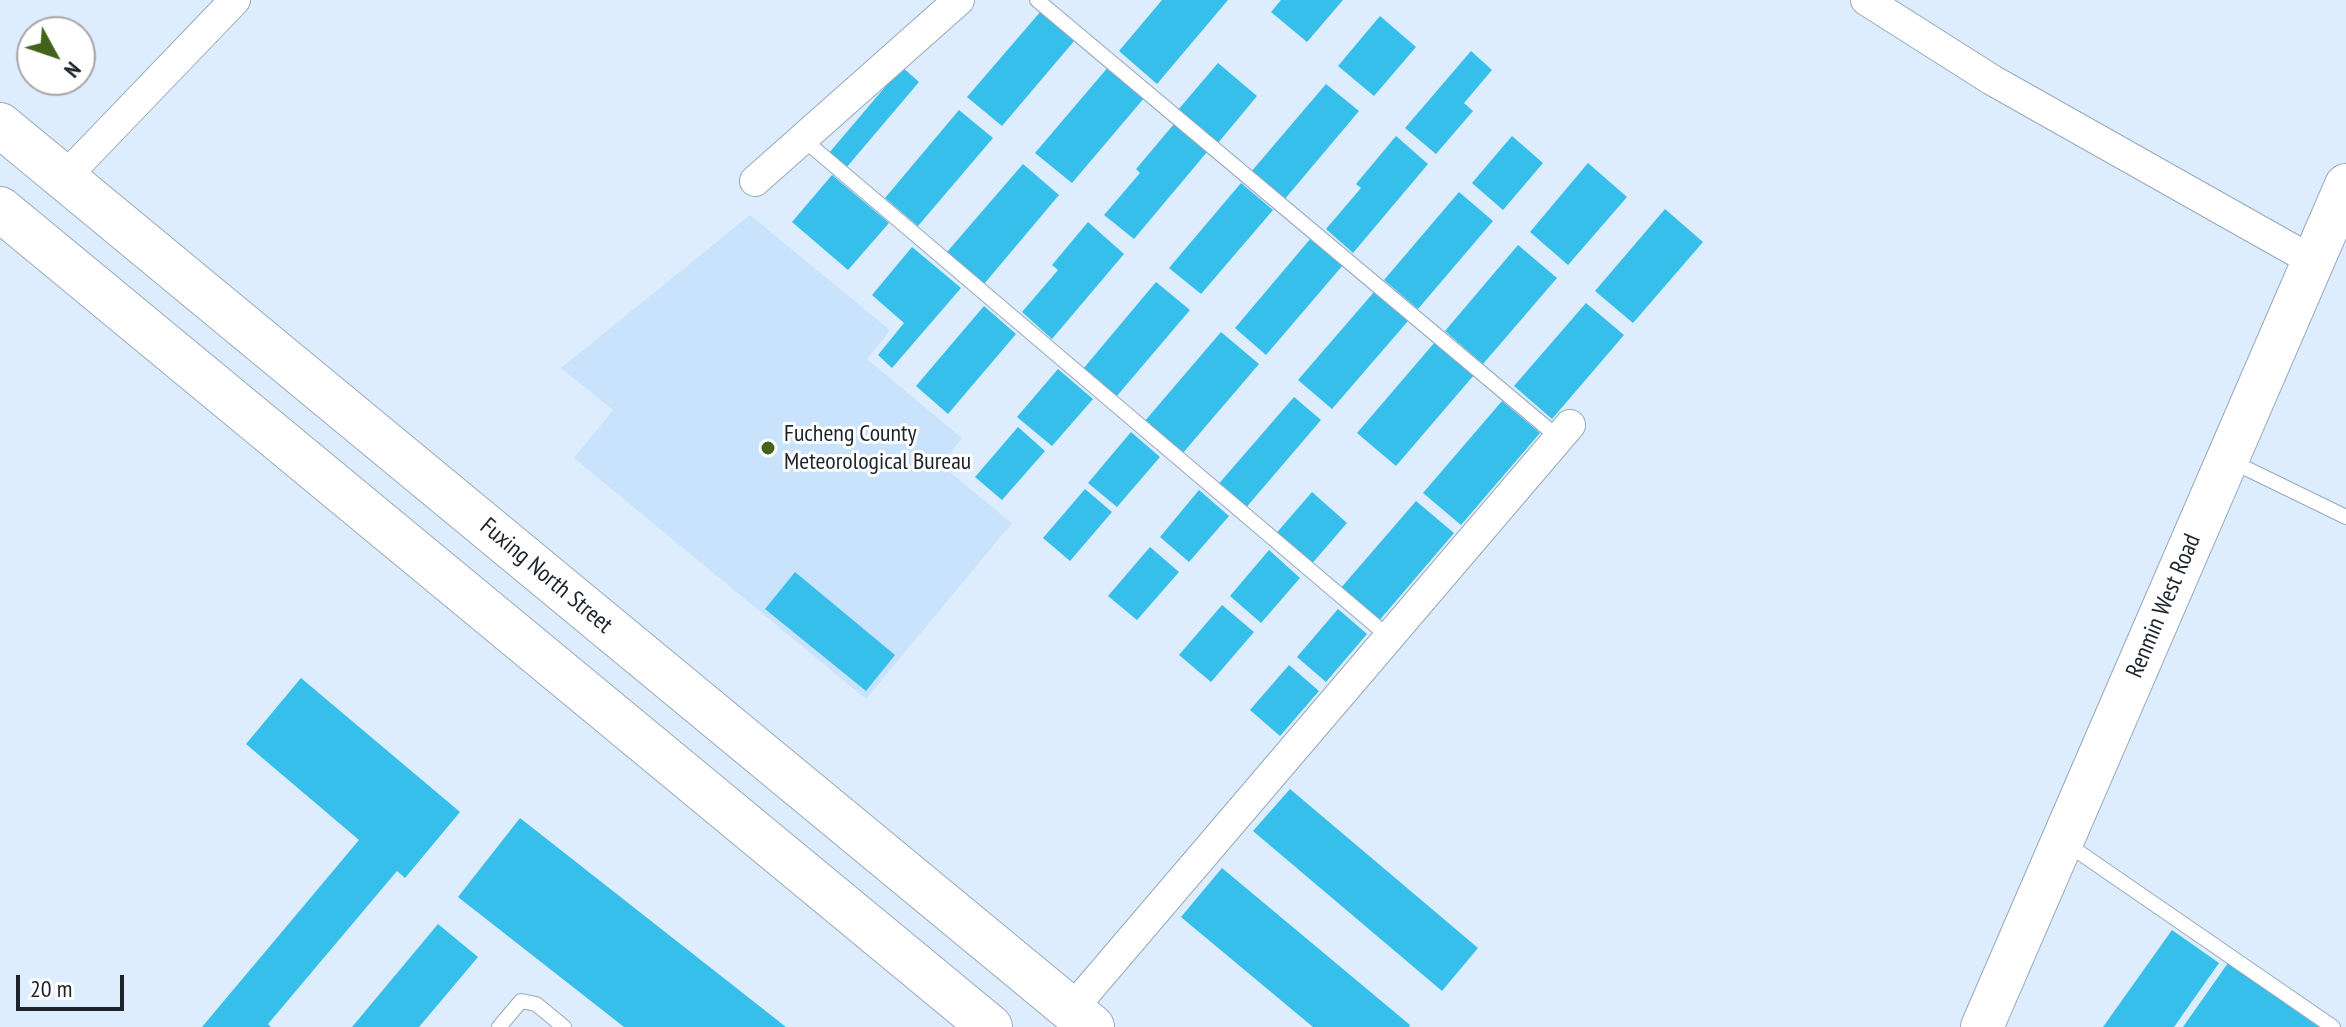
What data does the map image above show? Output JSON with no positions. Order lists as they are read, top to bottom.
{
  "streets": {
    "main road": ["Fuxing North Street", "Renmin West Road"]
  },
  "places": ["Fucheng County Meteorological Bureau"],
  "scale_bar": "20 m",
  "north": "bottom right"
}
